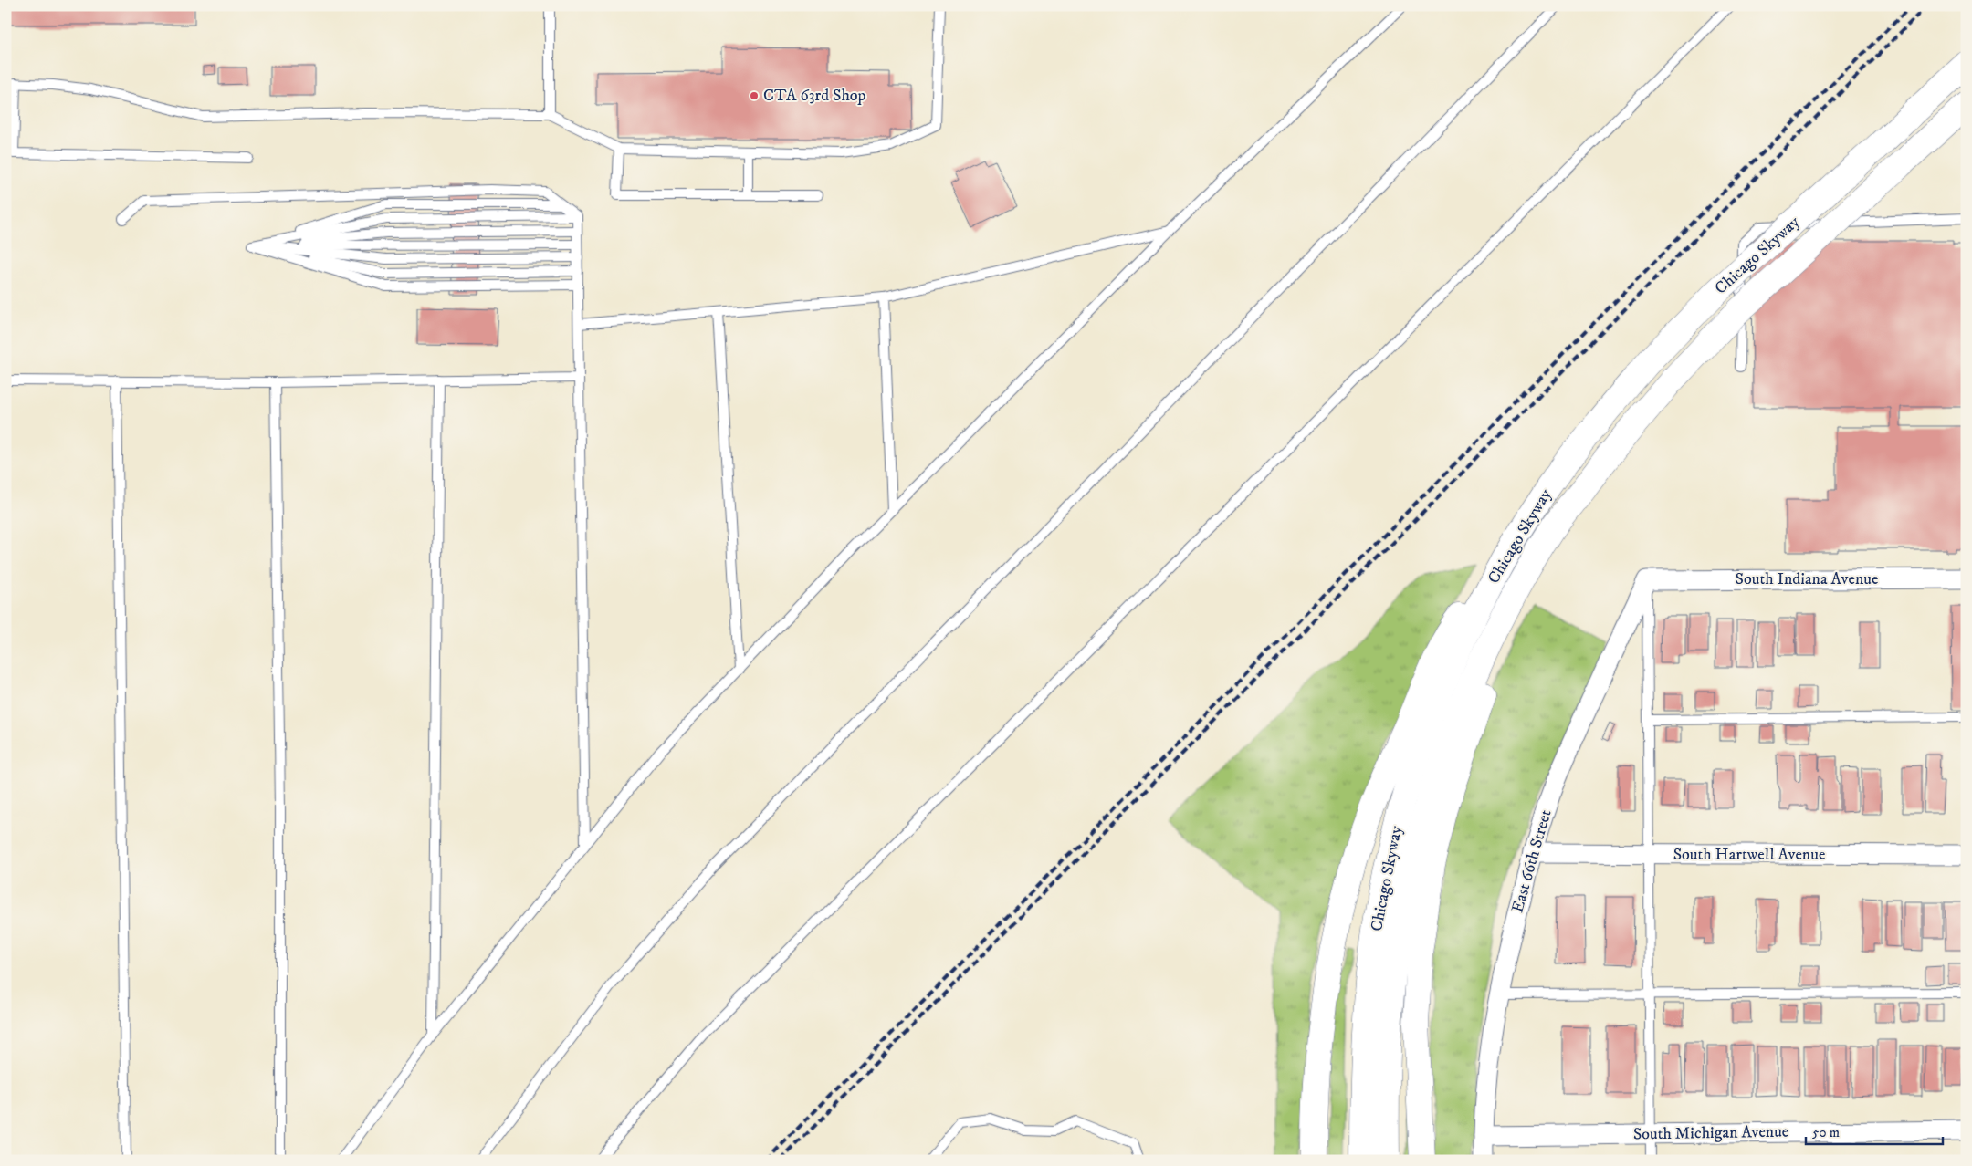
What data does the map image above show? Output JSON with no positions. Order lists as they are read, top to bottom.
{
  "streets": {
    "highway": ["Chicago Skyway"],
    "street": [
      "South Indiana Avenue",
      "South Hartwell Avenue",
      "East 66th Street",
      "South Michigan Avenue"
    ]
  },
  "crossings": [
    ["South Indiana Avenue", "East 66th Street"],
    ["South Hartwell Avenue", "East 66th Street"],
    ["East 66th Street", "South Michigan Avenue"]
  ],
  "places": ["CTA 63rd Shop"],
  "scale_bar": "50 m"
}
